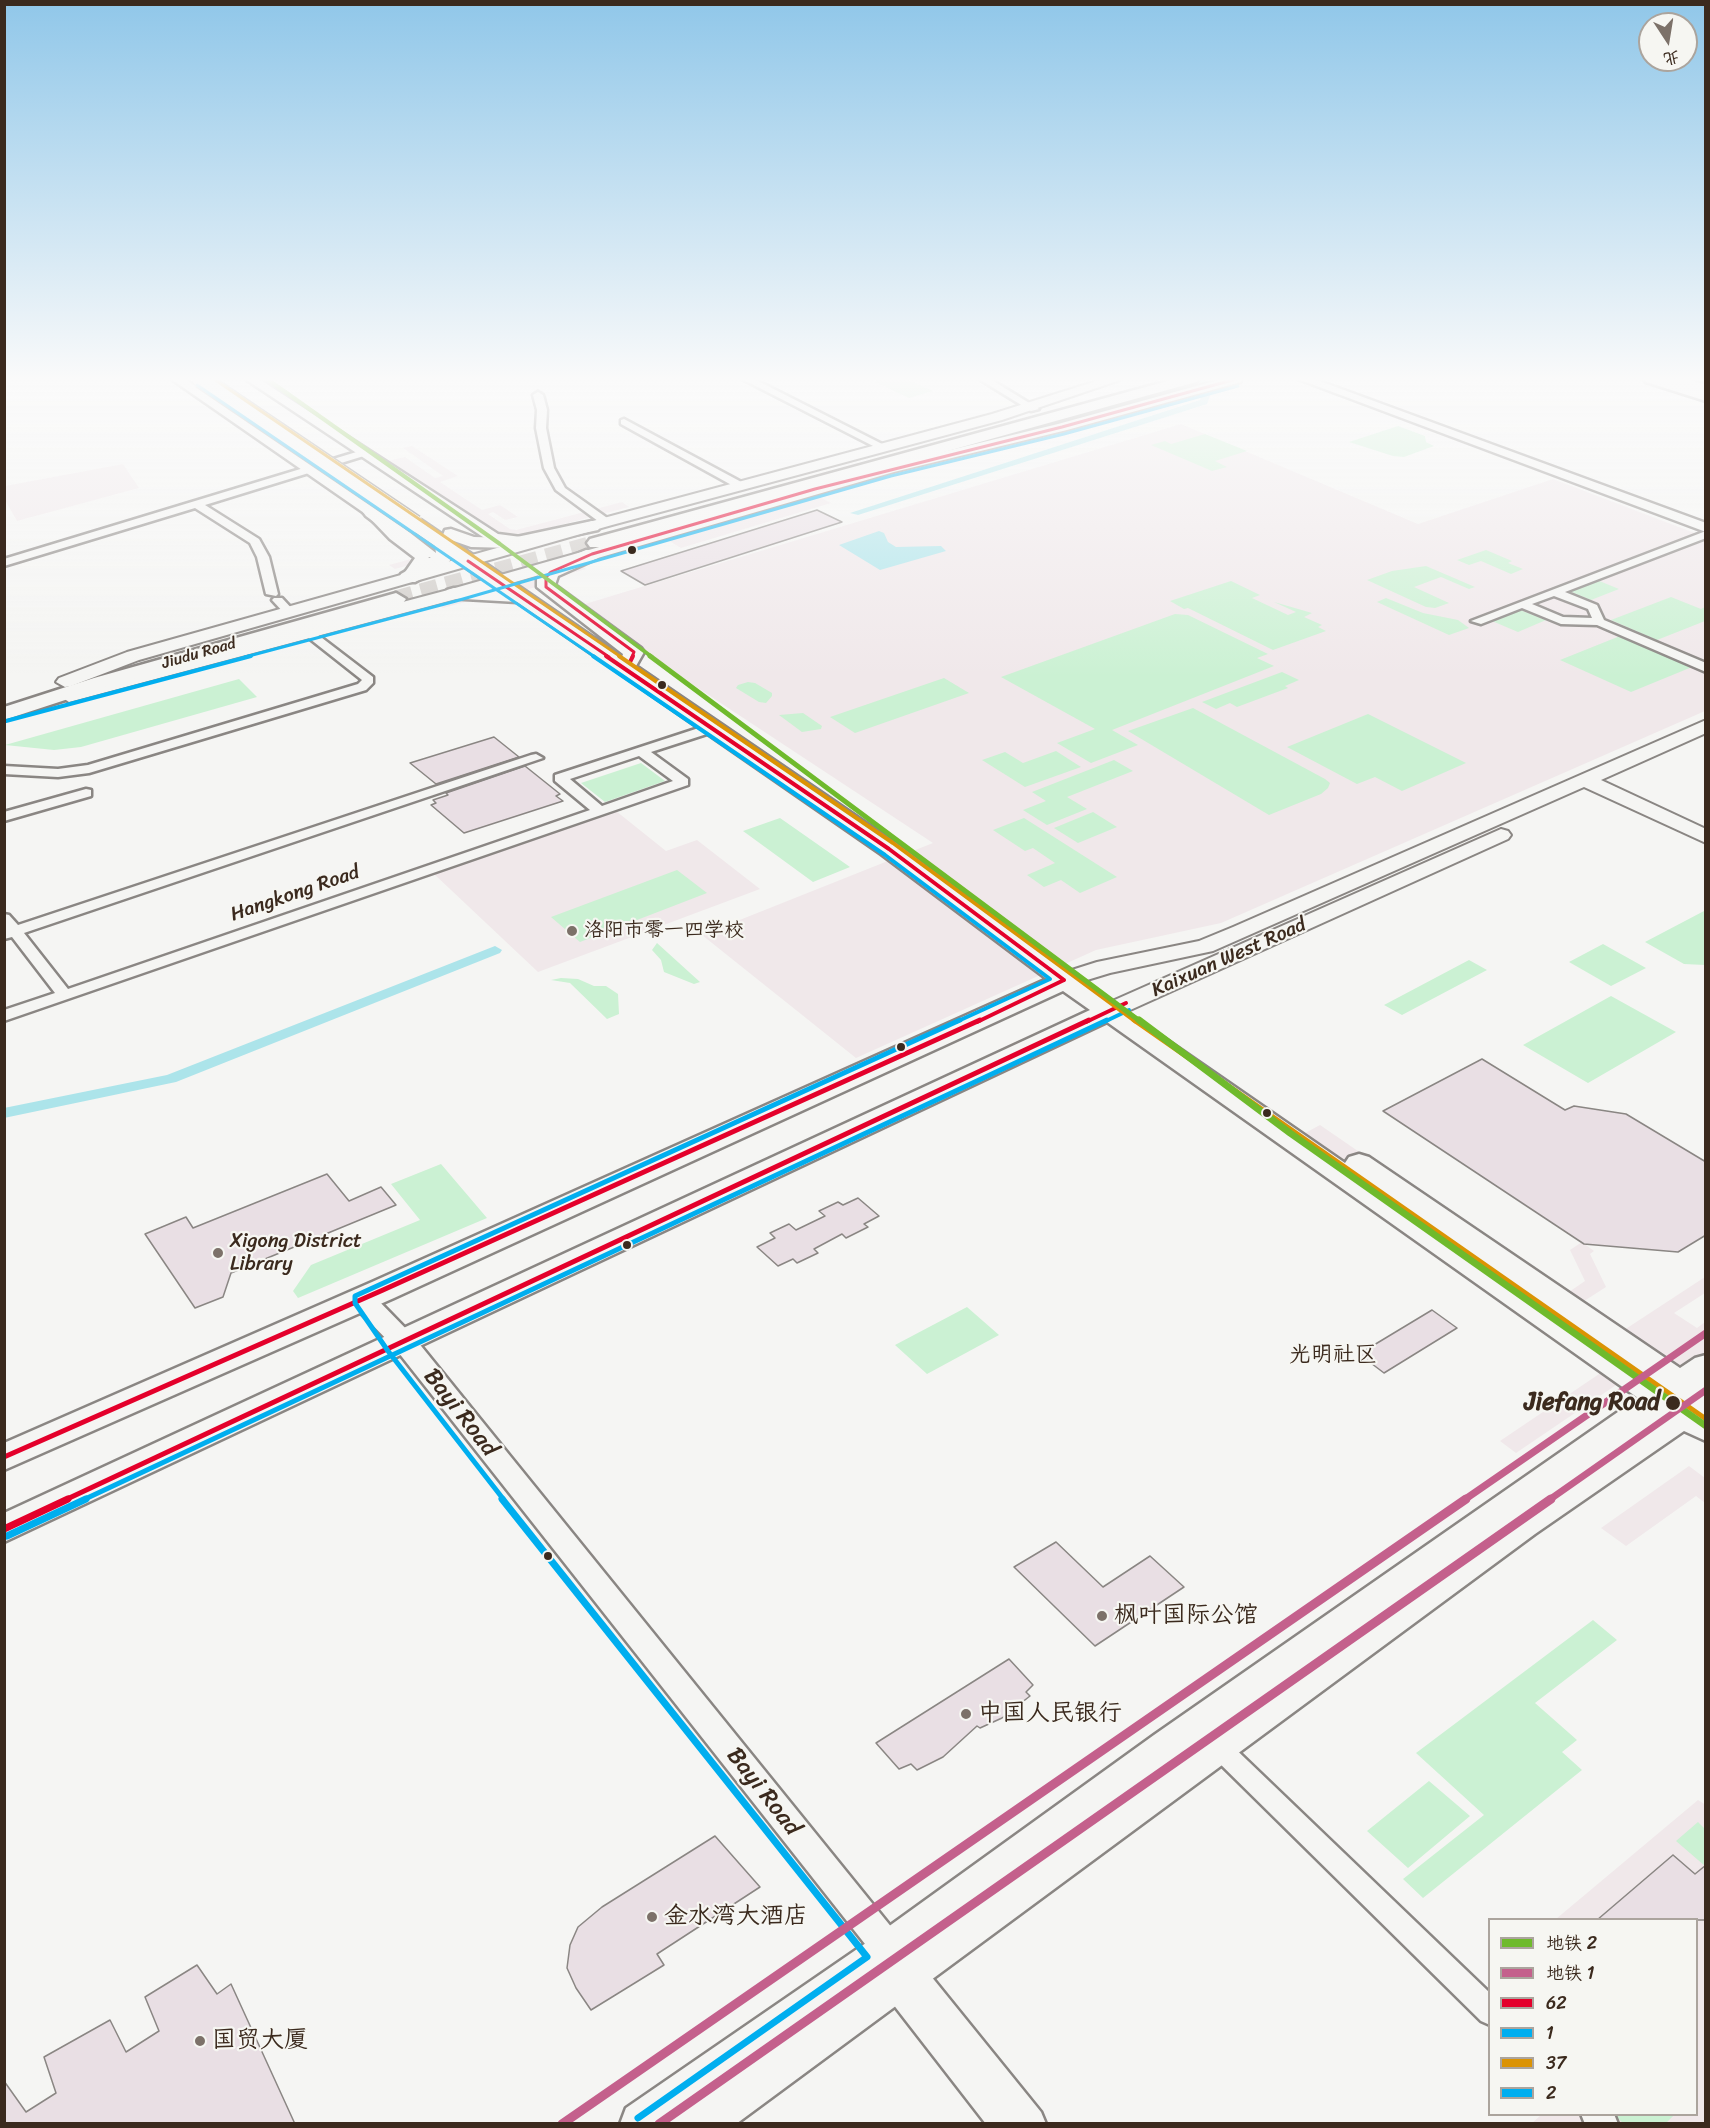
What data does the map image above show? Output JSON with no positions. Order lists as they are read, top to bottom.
{
  "streets": {
    "main road": ["Jiudu Road", "Kaixuan West Road"],
    "street": ["Hangkong Road", "Bayi Road"]
  },
  "crossings": [
    ["Kaixuan West Road", "Bayi Road"]
  ],
  "districts": ["光明社区"],
  "places": [
    "洛阳市零一四学校",
    "Xigong District Library",
    "Jiefang Road",
    "枫叶国际公馆",
    "中国人民银行",
    "金水湾大酒店",
    "国贸大厦"
  ],
  "lines": [
    "metro line 2",
    "transit line 62",
    "transit line 1",
    "transit line 37",
    "transit line 2",
    "metro line 1"
  ],
  "legend": [
    "地铁 2",
    "地铁 1",
    "62",
    "1",
    "37",
    "2"
  ],
  "north": "bottom"
}
